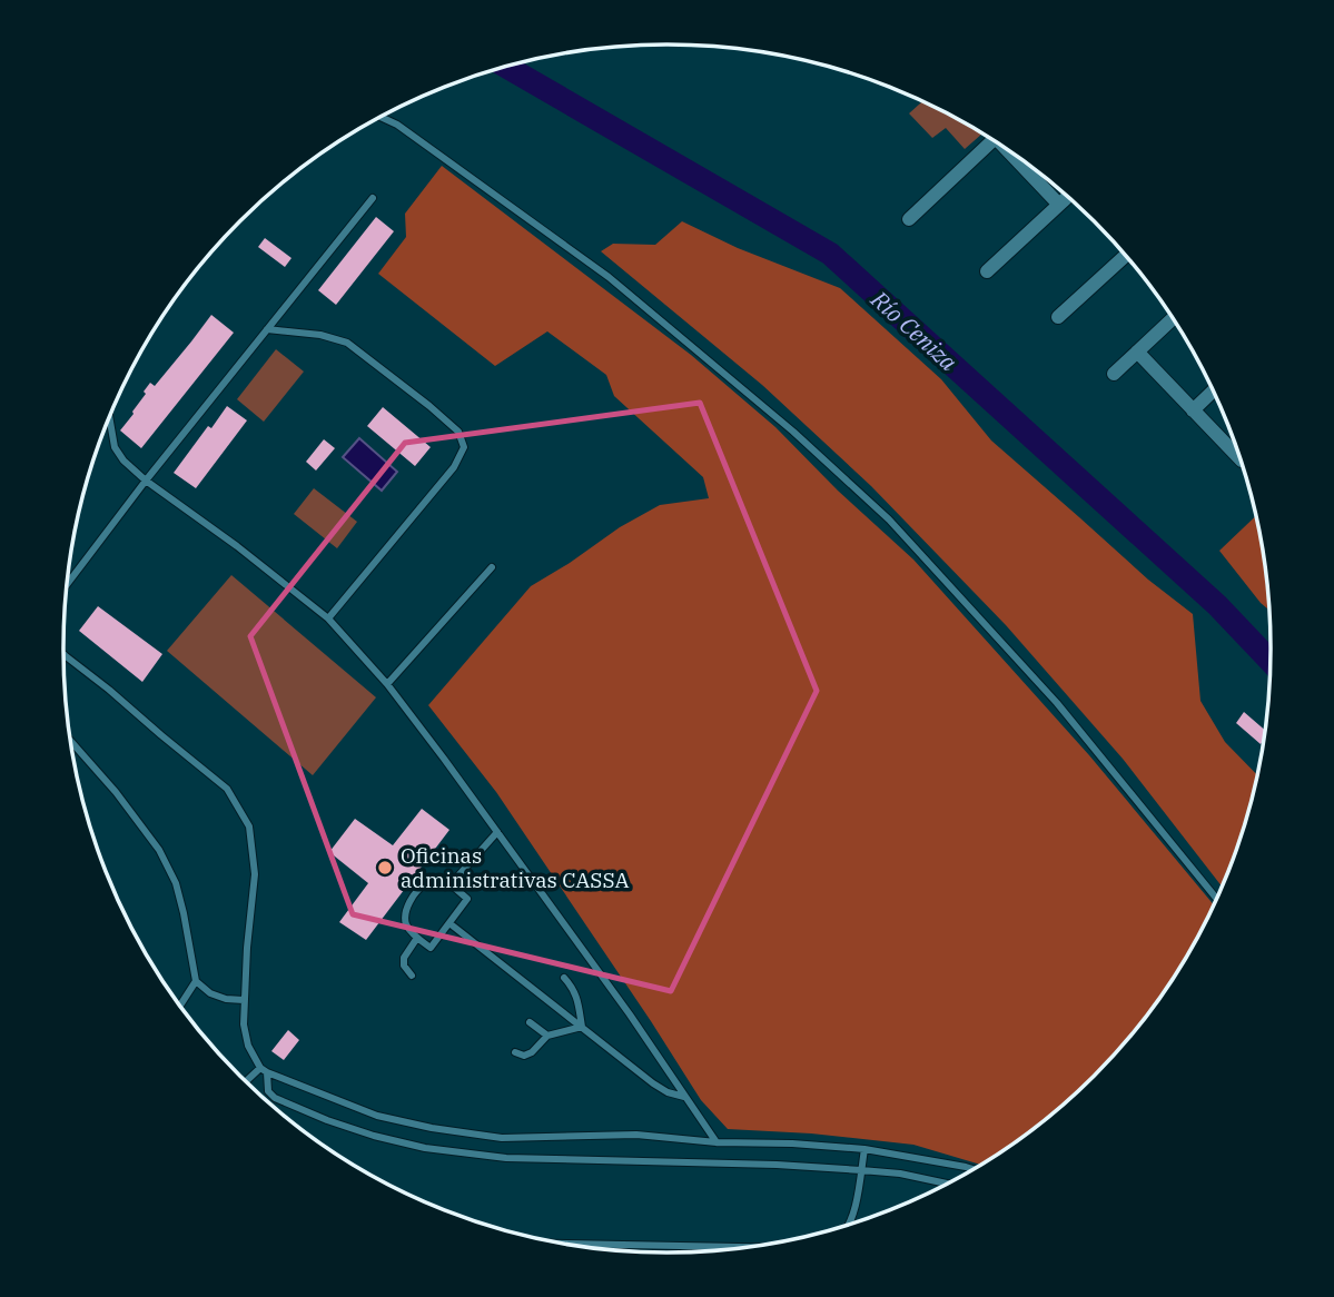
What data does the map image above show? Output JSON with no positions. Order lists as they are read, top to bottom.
{
  "water": ["Río Ceniza"],
  "places": ["Oficinas administrativas CASSA"]
}
